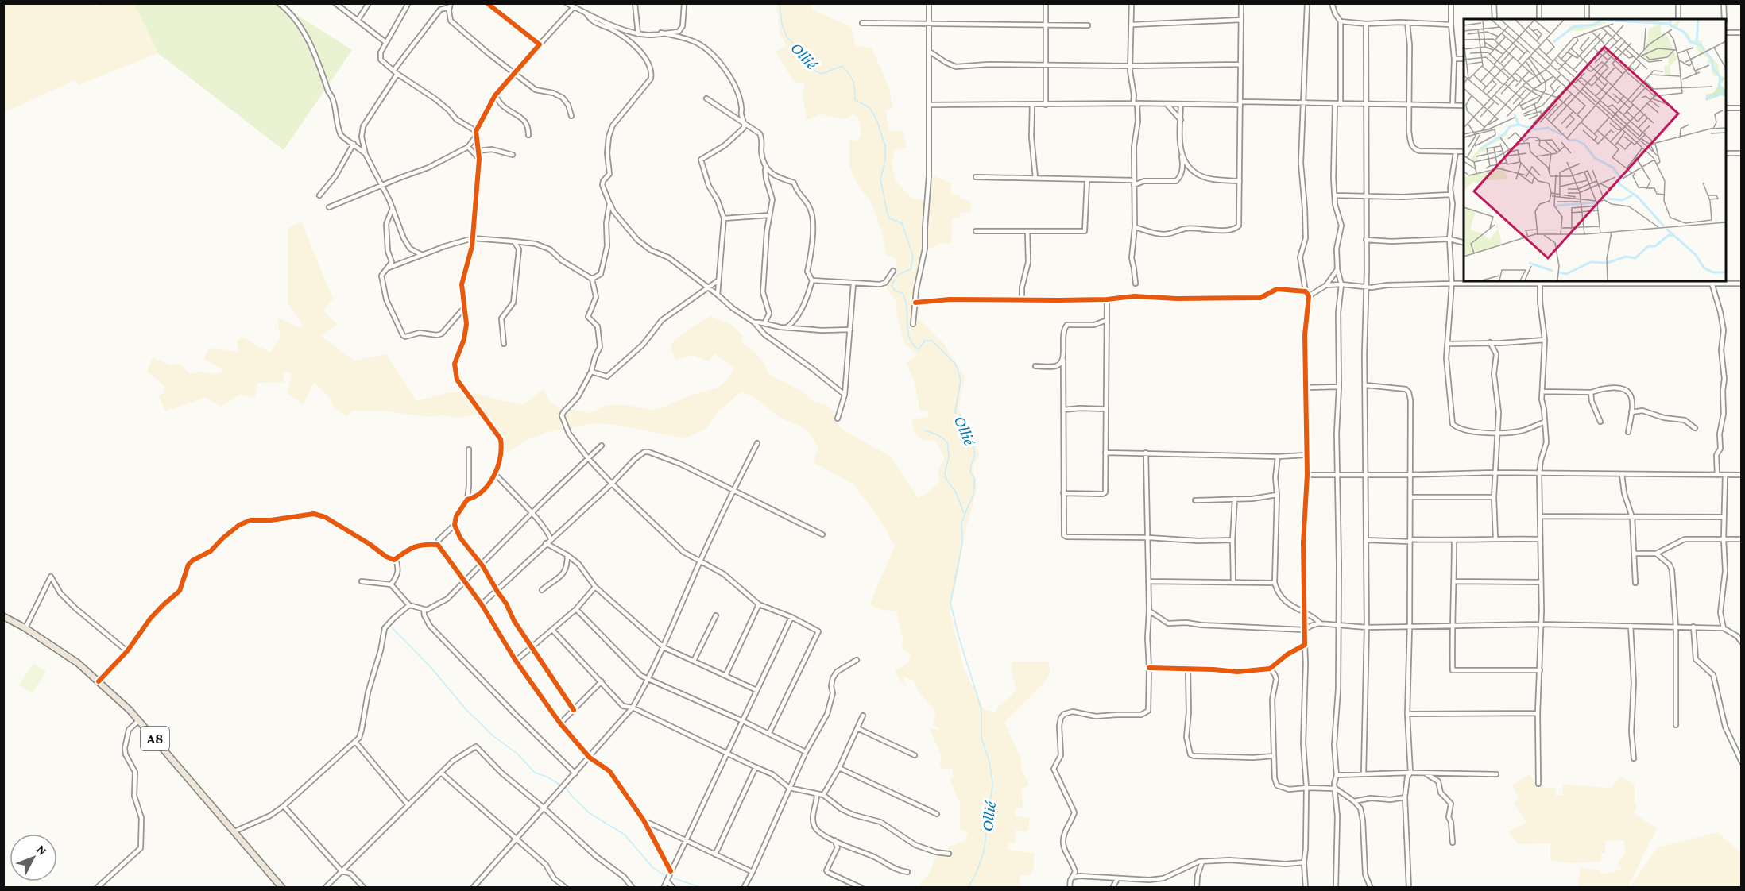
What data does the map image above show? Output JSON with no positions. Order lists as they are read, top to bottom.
{
  "streets": {
    "main road": ["A8"]
  },
  "water": ["Ollié"],
  "north": "top right"
}
